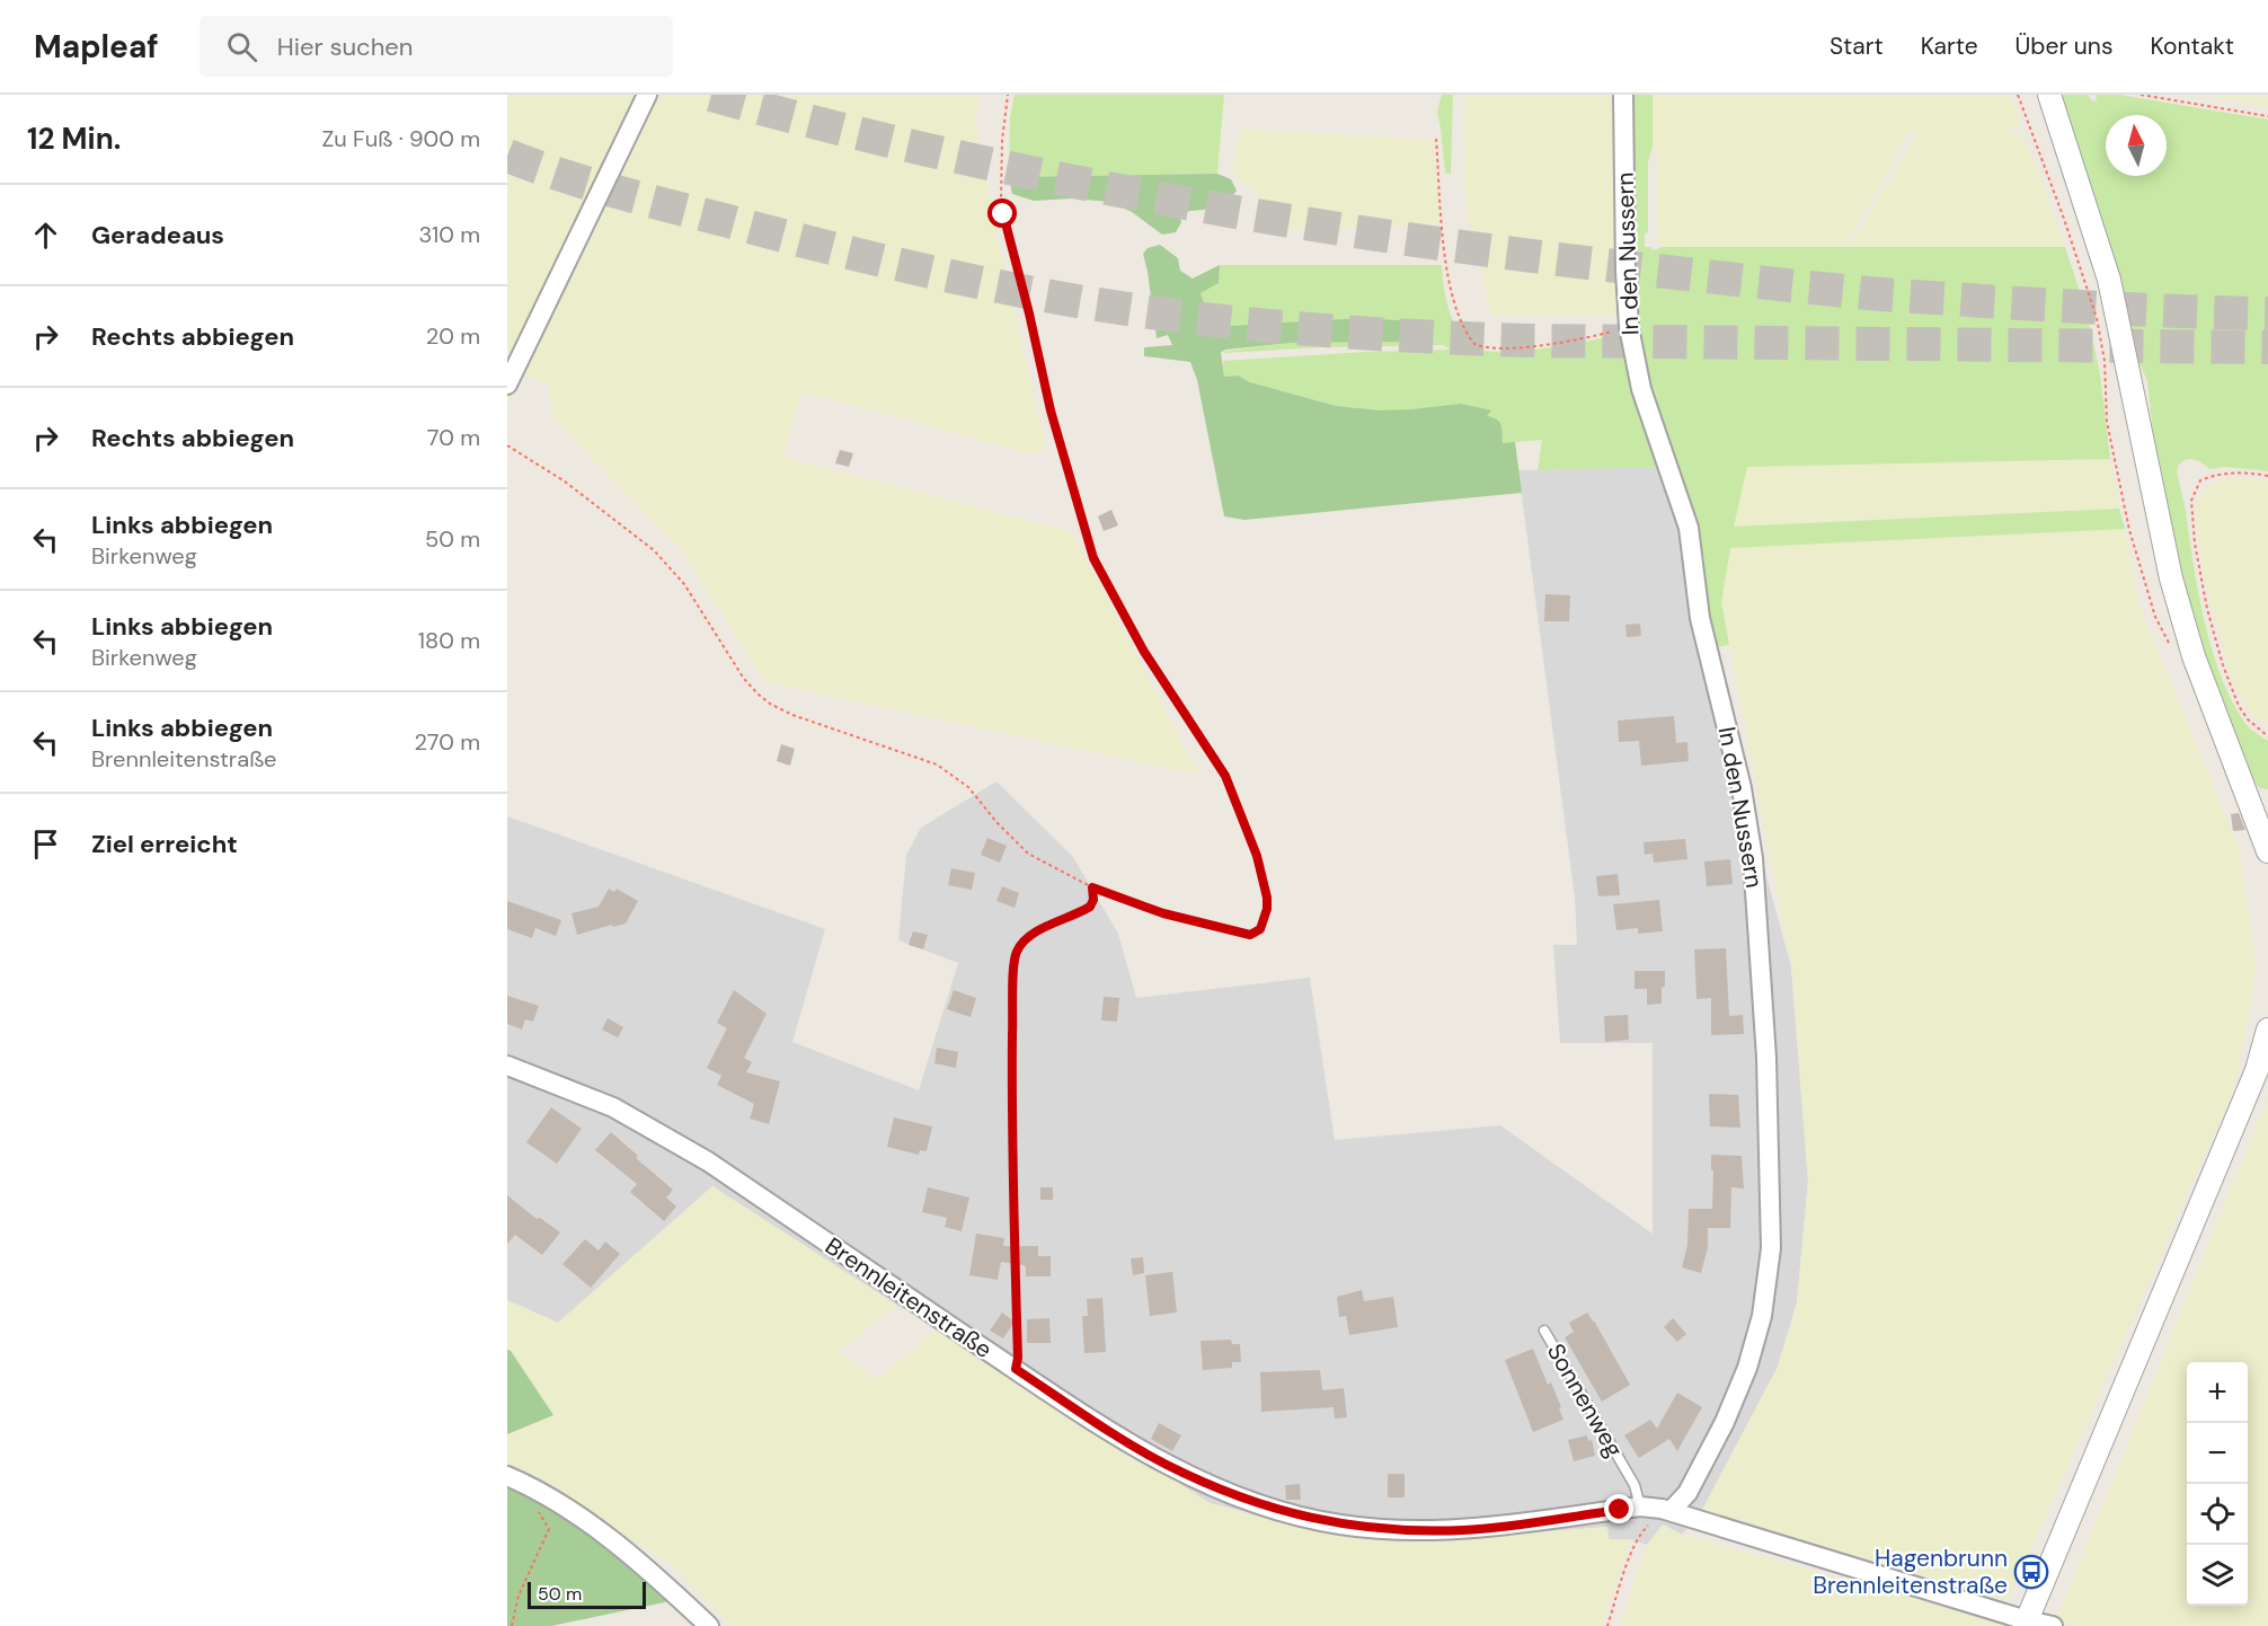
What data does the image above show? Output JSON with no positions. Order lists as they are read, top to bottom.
{
  "streets": {
    "street": ["In den Nussern", "Brennleitenstraße"],
    "lane": ["Sonnenweg"]
  },
  "crossings": [
    ["In den Nussern", "Brennleitenstraße"],
    ["Brennleitenstraße", "Sonnenweg"]
  ],
  "places": {
    "bus stop": ["Hagenbrunn Brennleitenstraße"]
  },
  "scale_bar": "50 m",
  "north": "top",
  "page": {
    "header": "Mapleaf",
    "search": "Hier suchen",
    "nav": [
      "Start",
      "Karte",
      "Über uns",
      "Kontakt"
    ],
    "heading": ["12 Min.", "Zu Fuß · 900 m"],
    "list": [
      ["Geradeaus", "310 m"],
      ["Rechts abbiegen", "20 m"],
      ["Rechts abbiegen", "70 m"],
      ["Links abbiegen", "Birkenweg", "50 m"],
      ["Links abbiegen", "Birkenweg", "180 m"],
      ["Links abbiegen", "Brennleitenstraße", "270 m"],
      "Ziel erreicht"
    ],
    "map_buttons": ["+", "−"],
    "scale": "50 m"
  }
}
